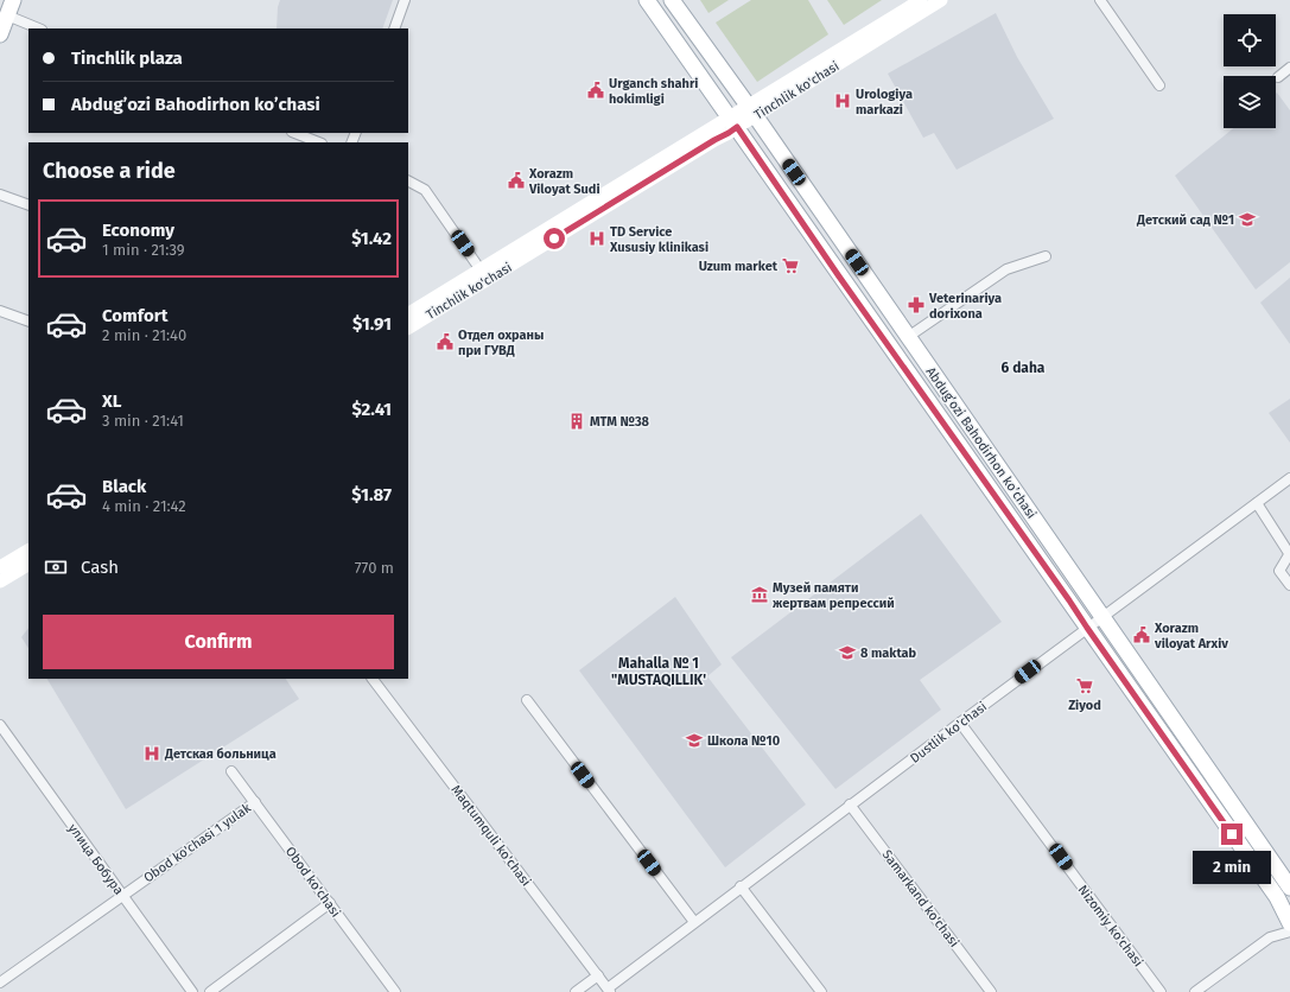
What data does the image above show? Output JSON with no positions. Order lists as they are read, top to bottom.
{
  "streets": {
    "main road": ["Tinchlik ko'chasi", "Abdug’ozi Bahodirhon ko’chasi"],
    "street": [
      "Dustlik ko'chasi",
      "Maqtumquli ko'chasi",
      "Obod ko'chasi 1 yulak",
      "улица Бобура",
      "Obod ko'chasi",
      "Samarkand ko'chasi",
      "Nizomiy ko'chasi"
    ]
  },
  "crossings": [
    ["Tinchlik ko'chasi", "Abdug’ozi Bahodirhon ko’chasi"],
    ["Abdug’ozi Bahodirhon ko’chasi", "Dustlik ko'chasi"],
    ["Dustlik ko'chasi", "Maqtumquli ko'chasi"],
    ["Dustlik ko'chasi", "Samarkand ko'chasi"],
    ["Dustlik ko'chasi", "Nizomiy ko'chasi"],
    ["Obod ko'chasi 1 yulak", "улица Бобура"],
    ["Obod ko'chasi 1 yulak", "Obod ko'chasi"]
  ],
  "districts": ["6 daha", "Mahalla № 1 \"MUSTAQILLIK'"],
  "places": {
    "public building": [
      "Urganch shahri hokimligi",
      "Xorazm Viloyat Sudi",
      "Отдел охраны при ГУВД",
      "Xorazm viloyat Arxiv"
    ],
    "hospital": ["Urologiya markazi", "TD Service Xususiy klinikasi", "Детская больница"],
    "school or university": ["Детский сад №1", "8 maktab", "Школа №10"],
    "supermarket": ["Uzum market", "Ziyod"],
    "pharmacy": ["Veterinariya dorixona"],
    "building": ["МТМ №38"],
    "museum": ["Музей памяти жертвам репрессий"]
  },
  "page": {
    "banner": ["Tinchlik plaza", "Abdug’ozi Bahodirhon ko’chasi"],
    "heading": "Choose a ride",
    "list": [
      {
        "name": "Economy",
        "note": "1 min · 21:39",
        "value": "$1.42"
      },
      {
        "name": "Comfort",
        "note": "2 min · 21:40",
        "value": "$1.91"
      },
      {
        "name": "XL",
        "note": "3 min · 21:41",
        "value": "$2.41"
      },
      {
        "name": "Black",
        "note": "4 min · 21:42",
        "value": "$1.87"
      }
    ],
    "pay": ["Cash", "770 m"],
    "buttons": "Confirm",
    "bubble": "2 min"
  }
}
